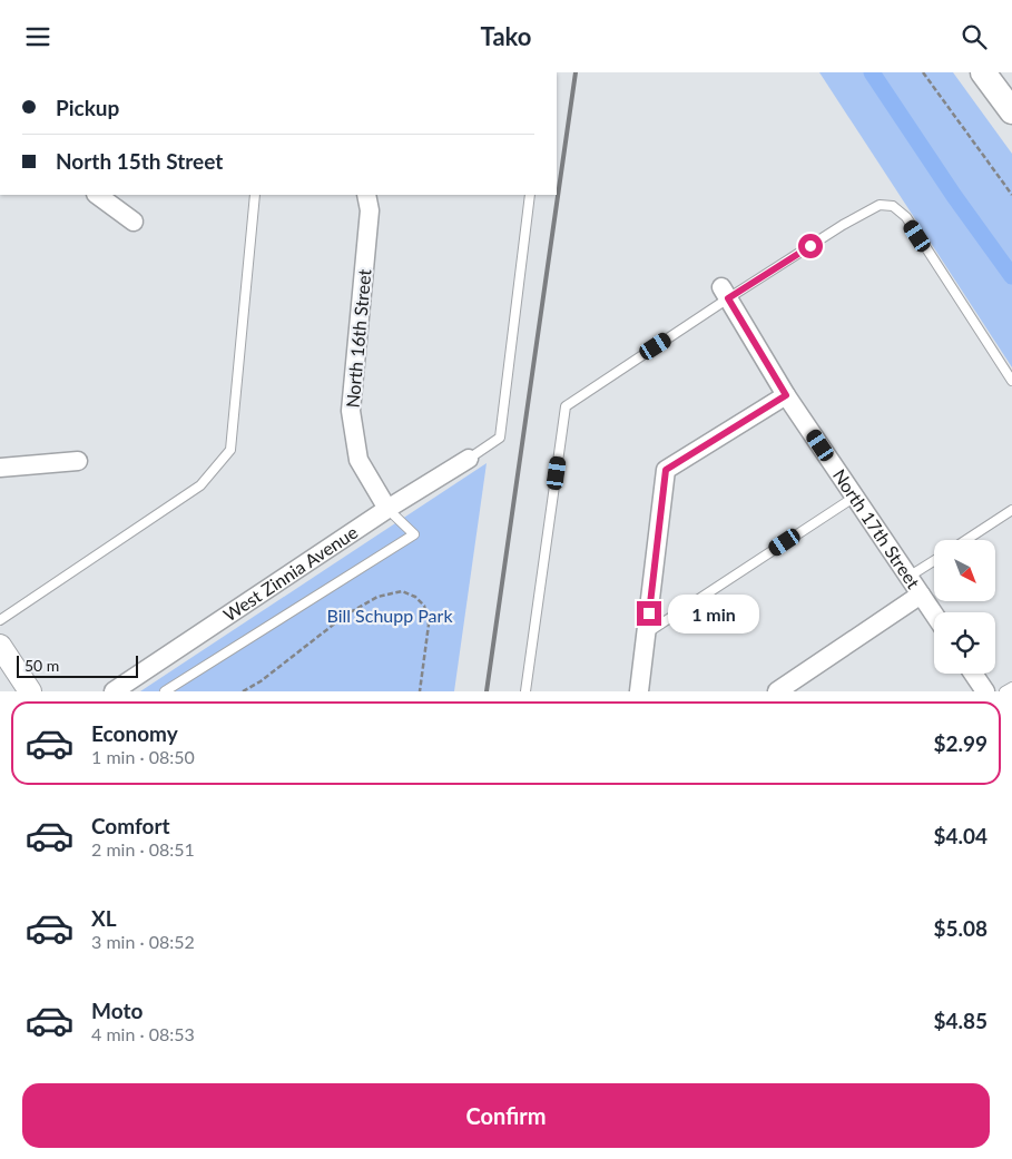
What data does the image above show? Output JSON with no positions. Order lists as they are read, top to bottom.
{
  "streets": {
    "street": ["North 16th Street", "North 17th Street", "West Zinnia Avenue"]
  },
  "crossings": [
    ["North 16th Street", "West Zinnia Avenue"]
  ],
  "parks": ["Bill Schupp Park"],
  "scale_bar": "50 m",
  "north": "bottom right",
  "page": {
    "header": "Tako",
    "banner": ["Pickup", "North 15th Street"],
    "bubble": "1 min",
    "scale": "50 m",
    "list": [
      {
        "name": "Economy",
        "note": "1 min · 08:50",
        "value": "$2.99"
      },
      {
        "name": "Comfort",
        "note": "2 min · 08:51",
        "value": "$4.04"
      },
      {
        "name": "XL",
        "note": "3 min · 08:52",
        "value": "$5.08"
      },
      {
        "name": "Moto",
        "note": "4 min · 08:53",
        "value": "$4.85"
      }
    ],
    "buttons": "Confirm"
  }
}
